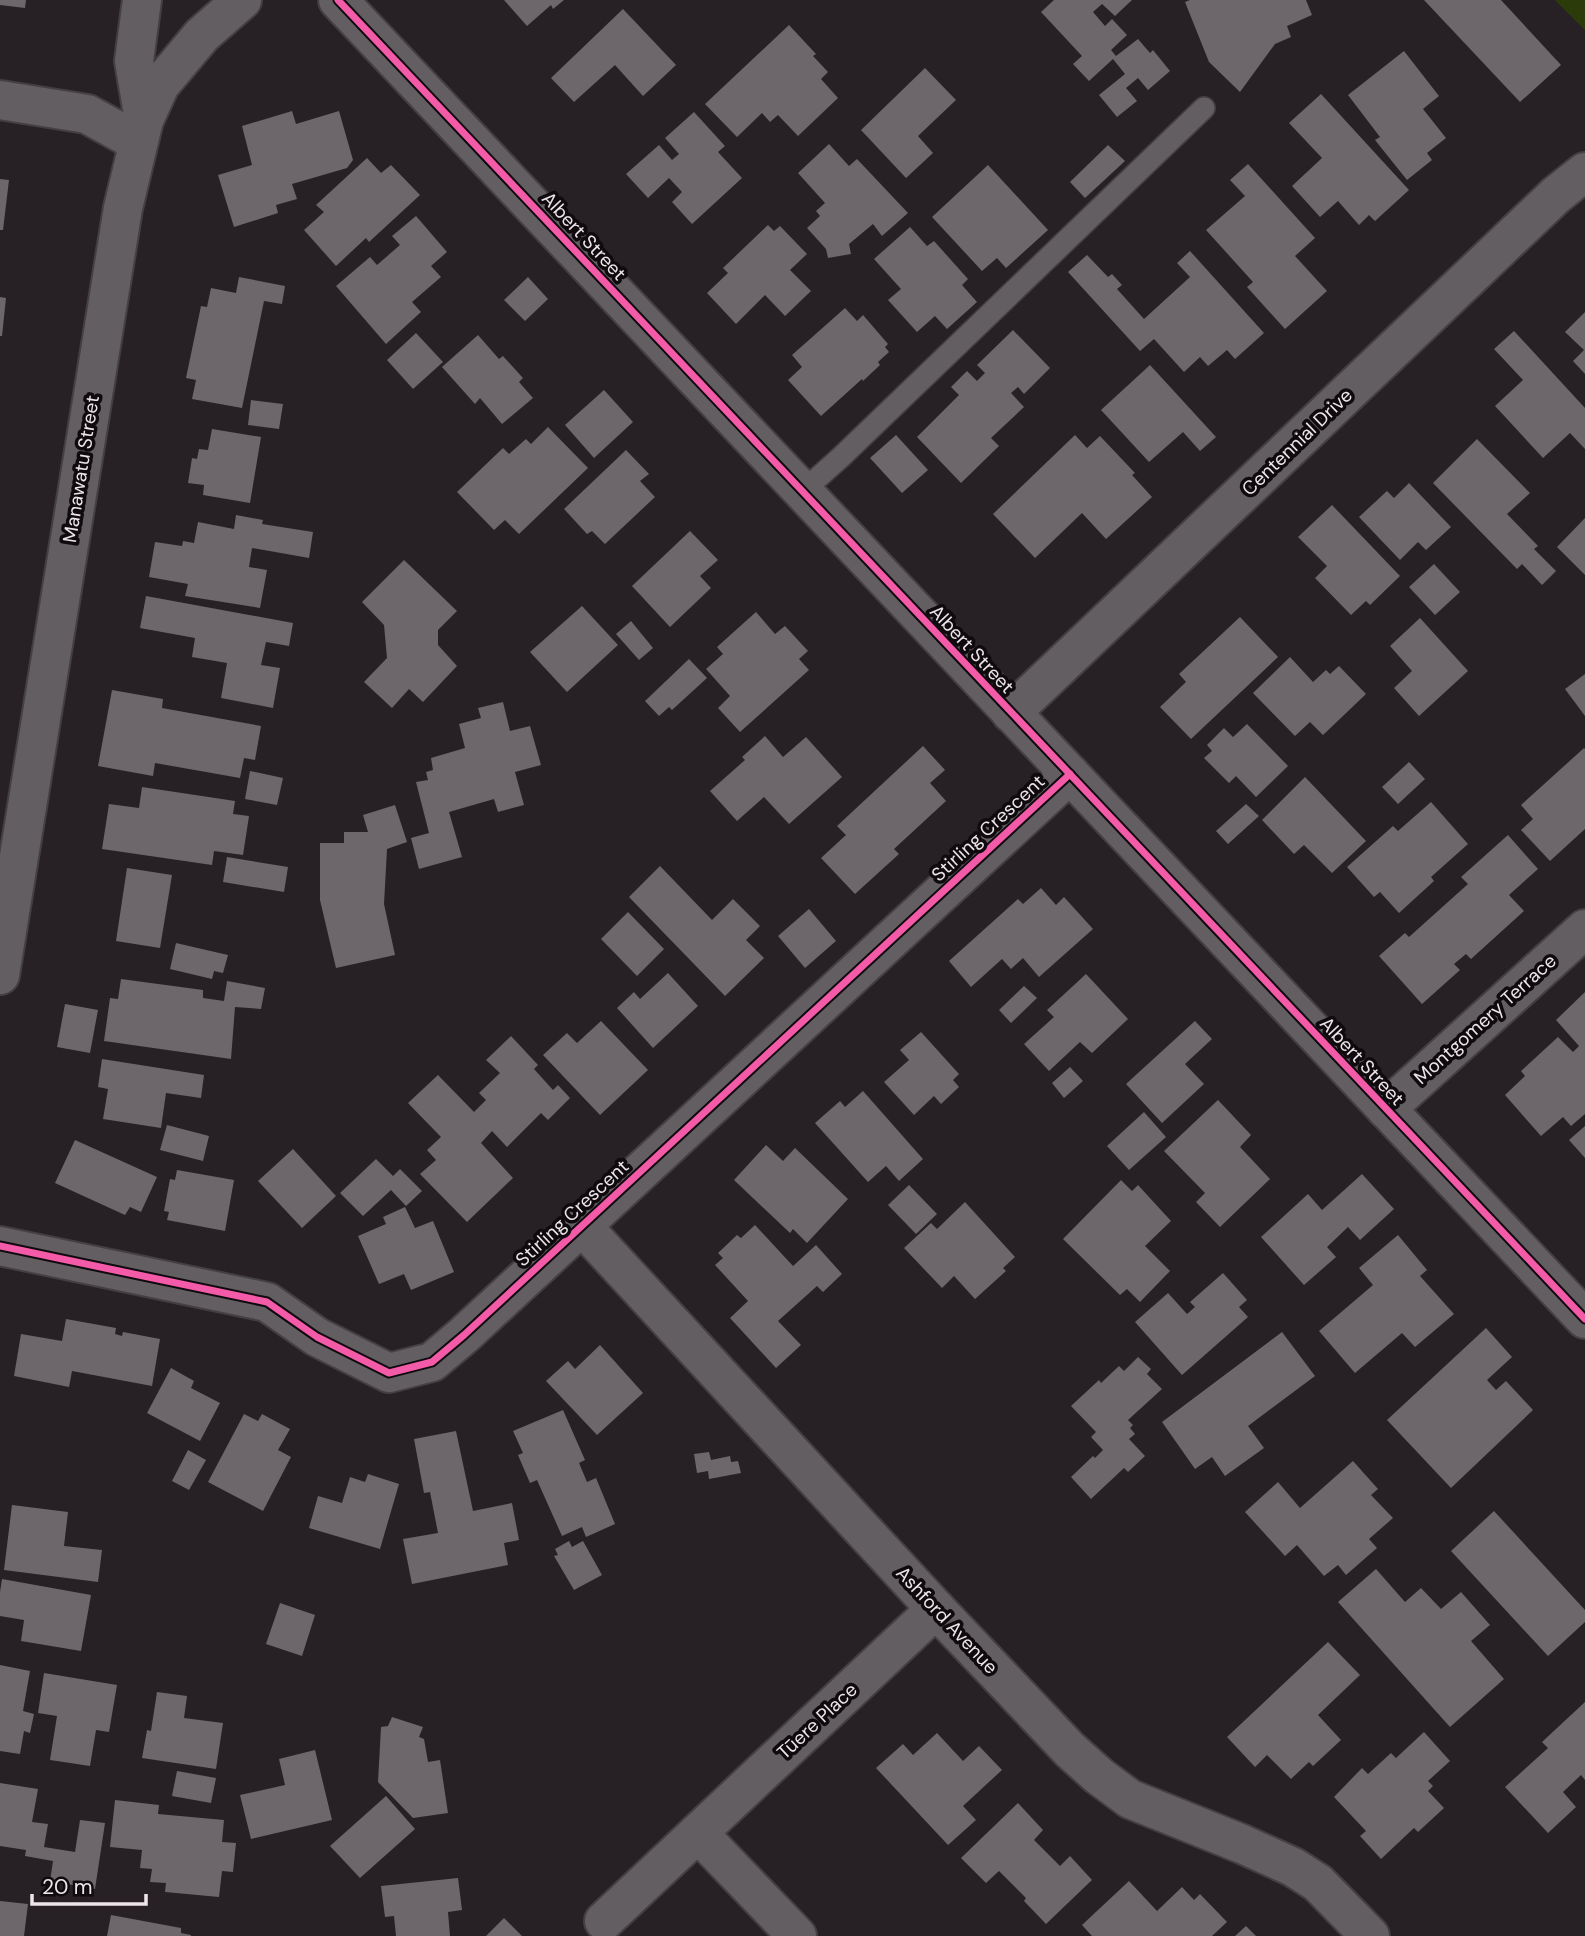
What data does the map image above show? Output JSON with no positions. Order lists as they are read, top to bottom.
{
  "streets": {
    "street": [
      "Albert Street",
      "Centennial Drive",
      "Manawatu Street",
      "Stirling Crescent",
      "Montgomery Terrace",
      "Ashford Avenue",
      "Tūere Place"
    ]
  },
  "crossings": [
    ["Albert Street", "Centennial Drive"],
    ["Albert Street", "Stirling Crescent"],
    ["Albert Street", "Montgomery Terrace"],
    ["Stirling Crescent", "Ashford Avenue"],
    ["Ashford Avenue", "Tūere Place"]
  ],
  "scale_bar": "20 m"
}
